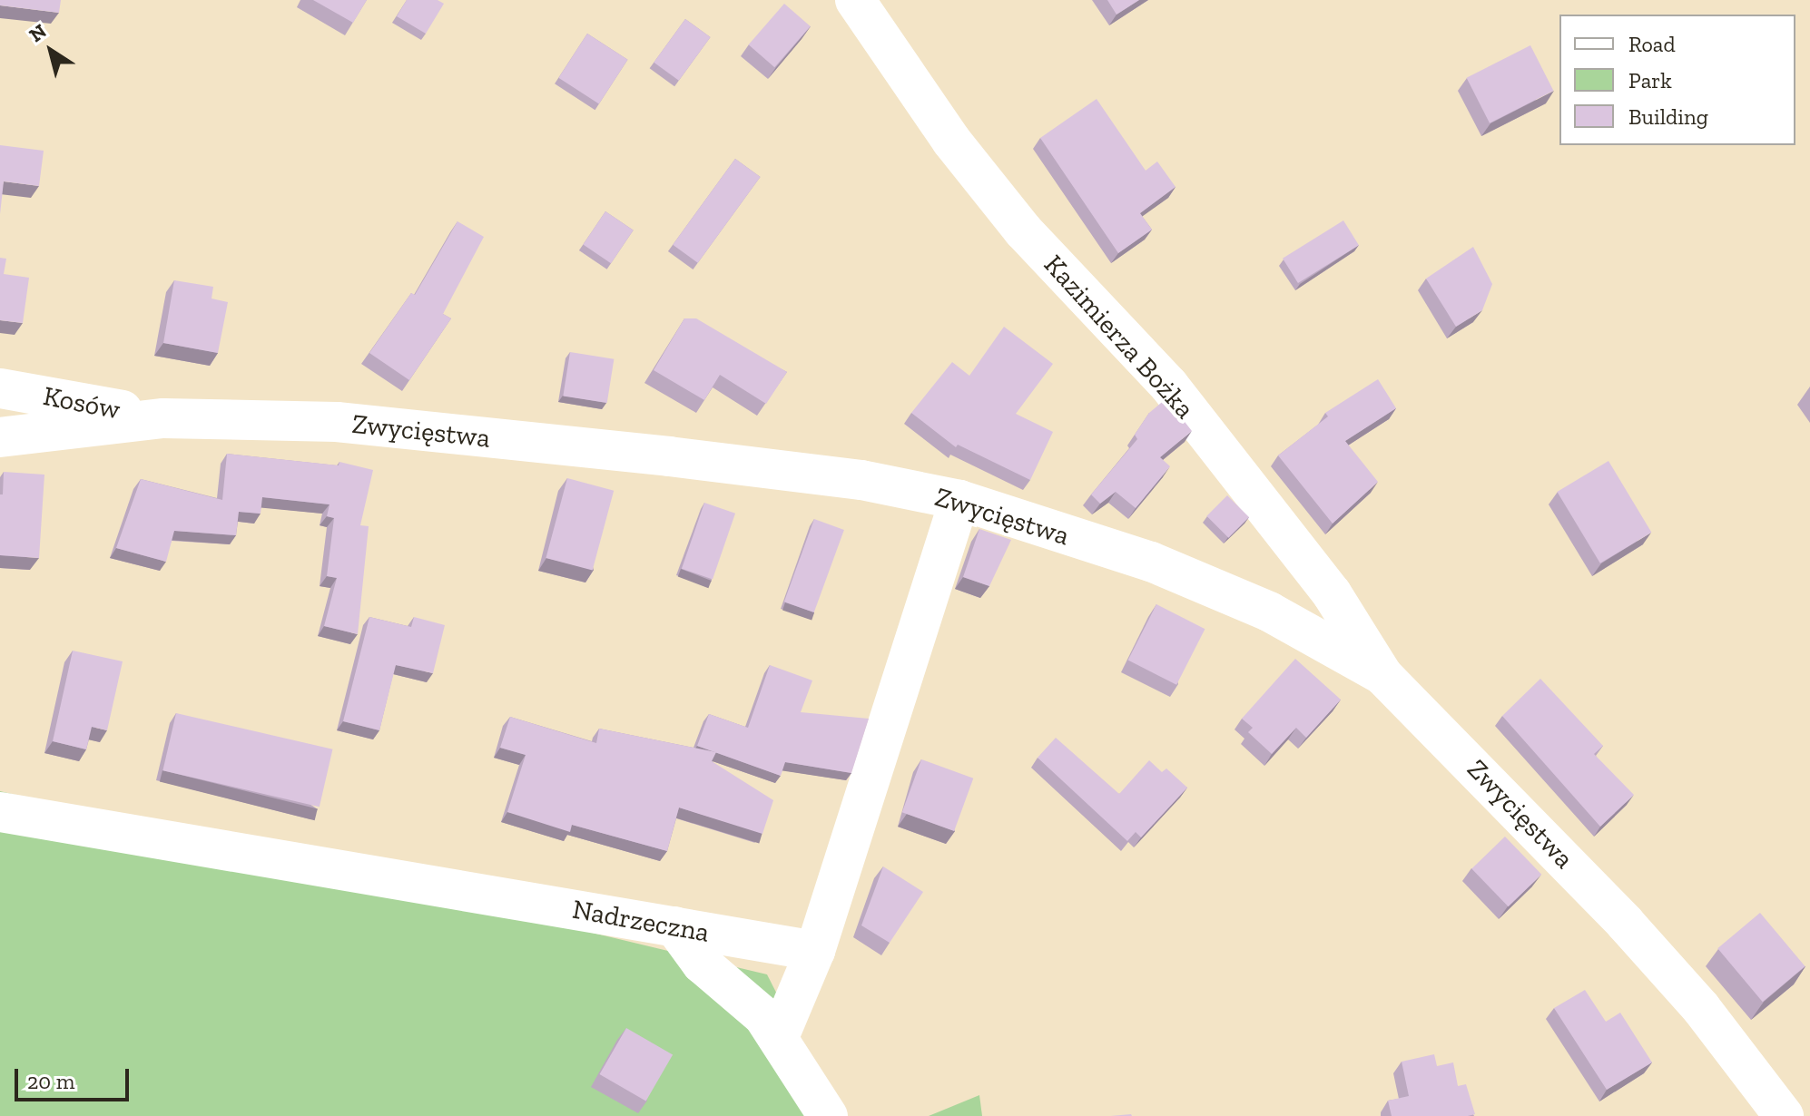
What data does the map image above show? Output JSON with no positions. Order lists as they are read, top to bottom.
{
  "streets": {
    "street": [
      "Kazimierza Bożka",
      "Kosów",
      "Zwycięstwa",
      "Nadrzeczna"
    ]
  },
  "crossings": [
    ["Kazimierza Bożka", "Zwycięstwa"],
    ["Kosów", "Zwycięstwa"]
  ],
  "legend": ["Road", "Park", "Building"],
  "scale_bar": "20 m",
  "north": "top left"
}
